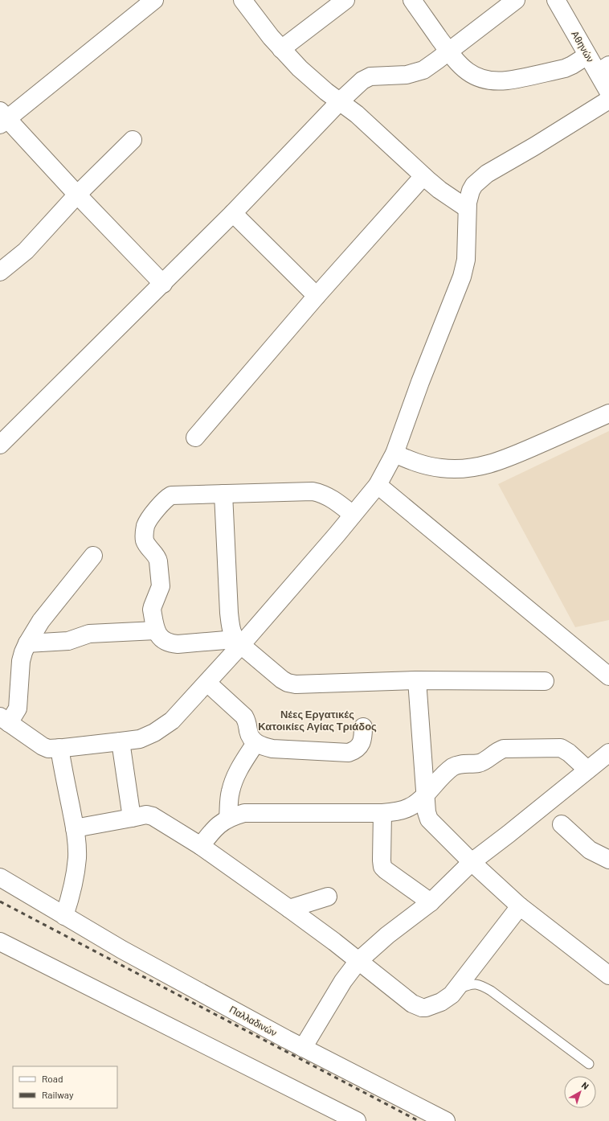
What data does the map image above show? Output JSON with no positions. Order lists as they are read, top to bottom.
{
  "streets": {
    "street": ["Αθηνών", "Παλλαδινών"]
  },
  "districts": ["Νέες Εργατικές Κατοικίες Αγίας Τριάδος"],
  "legend": ["Road", "Railway"],
  "north": "top right"
}
